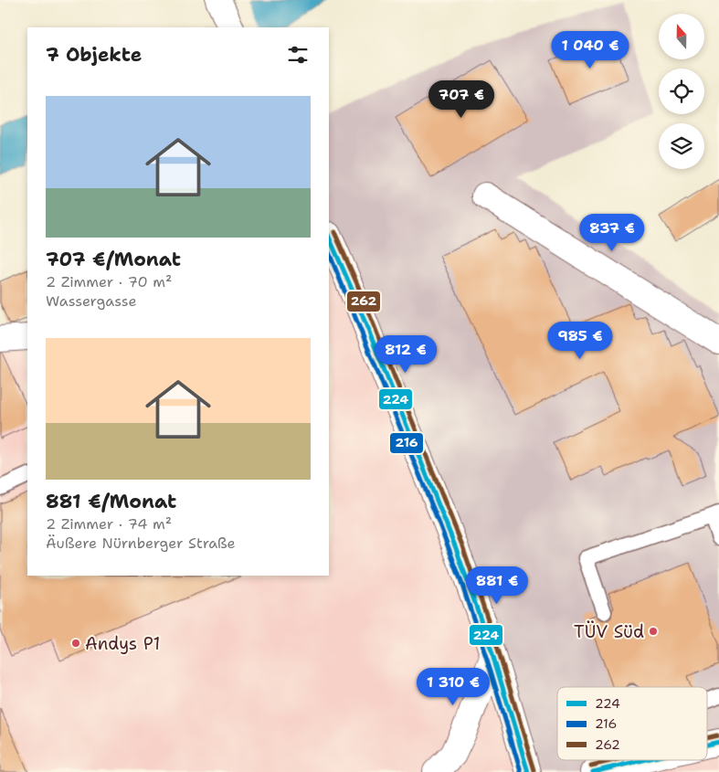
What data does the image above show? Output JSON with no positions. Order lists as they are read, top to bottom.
{
  "places": ["TÜV Süd", "Andys P1"],
  "lines": ["transit line 262", "transit line 224", "transit line 216"],
  "legend": ["224", "216", "262"],
  "north": "top",
  "page": {
    "heading": "7 Objekte",
    "price": [
      "1 040 €",
      "707 €",
      "837 €",
      "985 €",
      "812 €",
      "881 €",
      "1 310 €"
    ],
    "list": [
      {
        "name": "707 €/Monat",
        "note": "2 Zimmer · 70 m² · Wassergasse"
      },
      {
        "name": "881 €/Monat",
        "note": "2 Zimmer · 74 m² · Äußere Nürnberger Straße"
      }
    ]
  }
}
